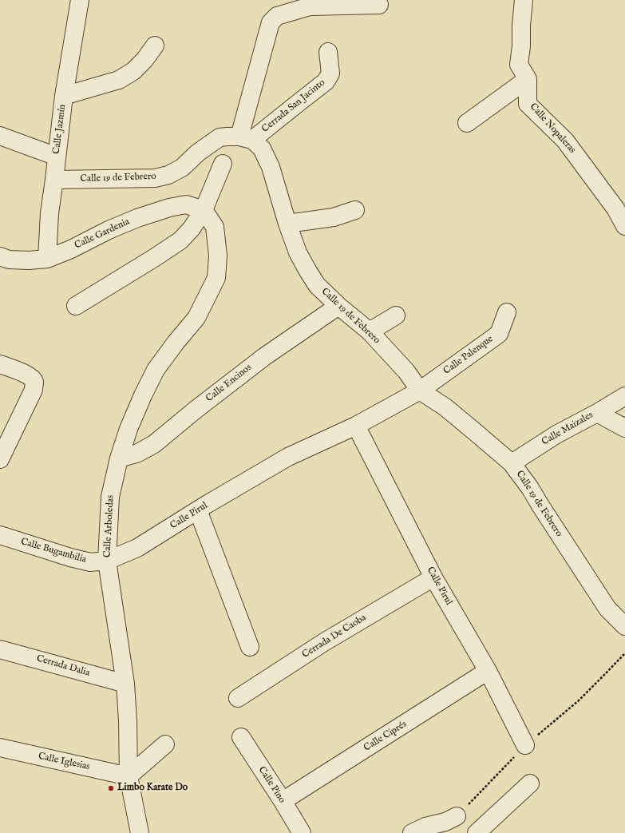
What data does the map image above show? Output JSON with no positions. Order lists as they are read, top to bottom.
{
  "streets": {
    "street": [
      "Cerrada San Jacinto",
      "Calle Nopaleras",
      "Calle Jazmín",
      "Calle 19 de Febrero",
      "Calle Gardenia",
      "Calle Palenque",
      "Calle Encinos",
      "Calle Maizales",
      "Calle Pirul",
      "Calle Arboledas",
      "Calle Bugambilia",
      "Cerrada De Caoba",
      "Cerrada Dalia",
      "Calle Ciprés",
      "Calle Iglesias",
      "Calle Pino"
    ]
  },
  "crossings": [
    ["Cerrada San Jacinto", "Calle 19 de Febrero"],
    ["Calle Jazmín", "Calle 19 de Febrero"],
    ["Calle Jazmín", "Calle Gardenia"],
    ["Calle 19 de Febrero", "Calle Palenque"],
    ["Calle 19 de Febrero", "Calle Encinos"],
    ["Calle 19 de Febrero", "Calle Maizales"],
    ["Calle 19 de Febrero", "Calle Pirul"],
    ["Calle Gardenia", "Calle Arboledas"],
    ["Calle Palenque", "Calle Pirul"],
    ["Calle Encinos", "Calle Arboledas"],
    ["Calle Pirul", "Calle Arboledas"],
    ["Calle Pirul", "Calle Bugambilia"],
    ["Calle Pirul", "Cerrada De Caoba"],
    ["Calle Pirul", "Calle Ciprés"],
    ["Calle Arboledas", "Calle Bugambilia"],
    ["Calle Arboledas", "Cerrada Dalia"],
    ["Calle Arboledas", "Calle Iglesias"],
    ["Calle Ciprés", "Calle Pino"]
  ],
  "places": ["Limbo Karate Do"]
}
